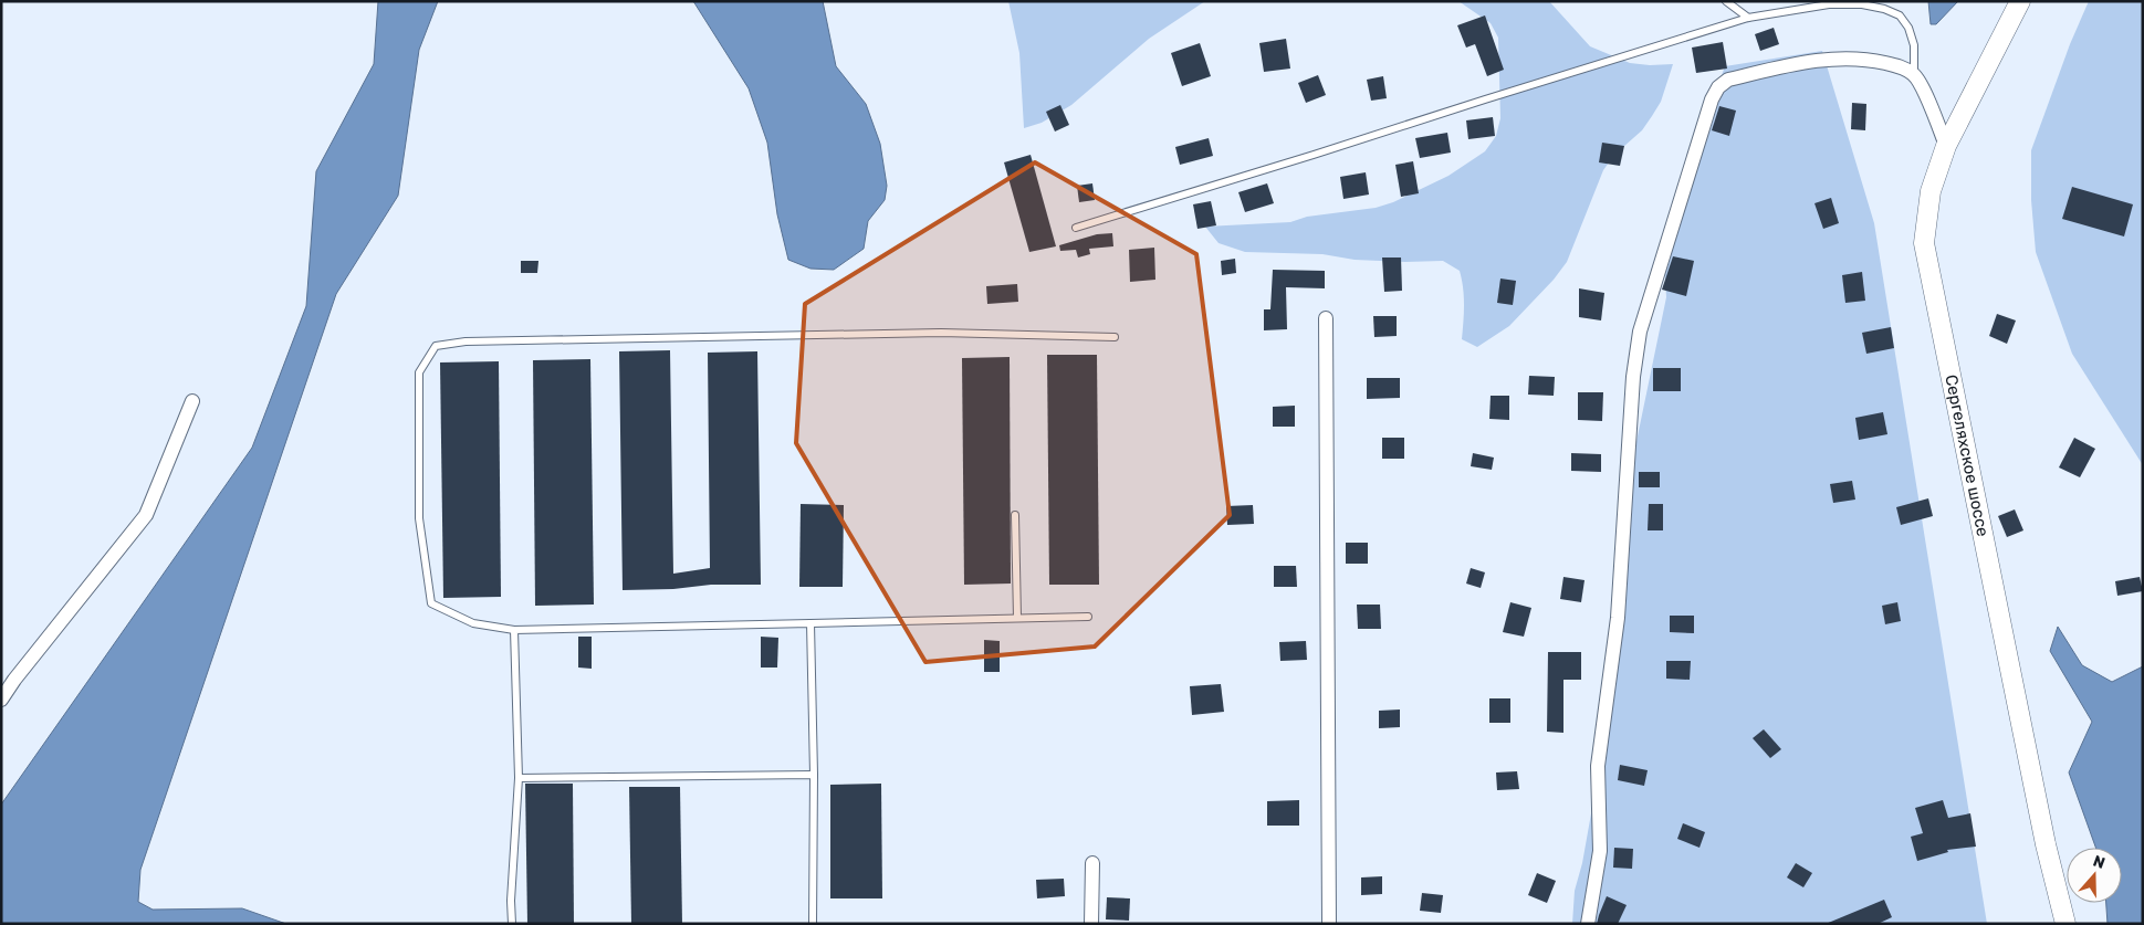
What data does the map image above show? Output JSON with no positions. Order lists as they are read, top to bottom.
{
  "streets": {
    "main road": ["Сергеляхское шоссе"]
  },
  "north": "top"
}
